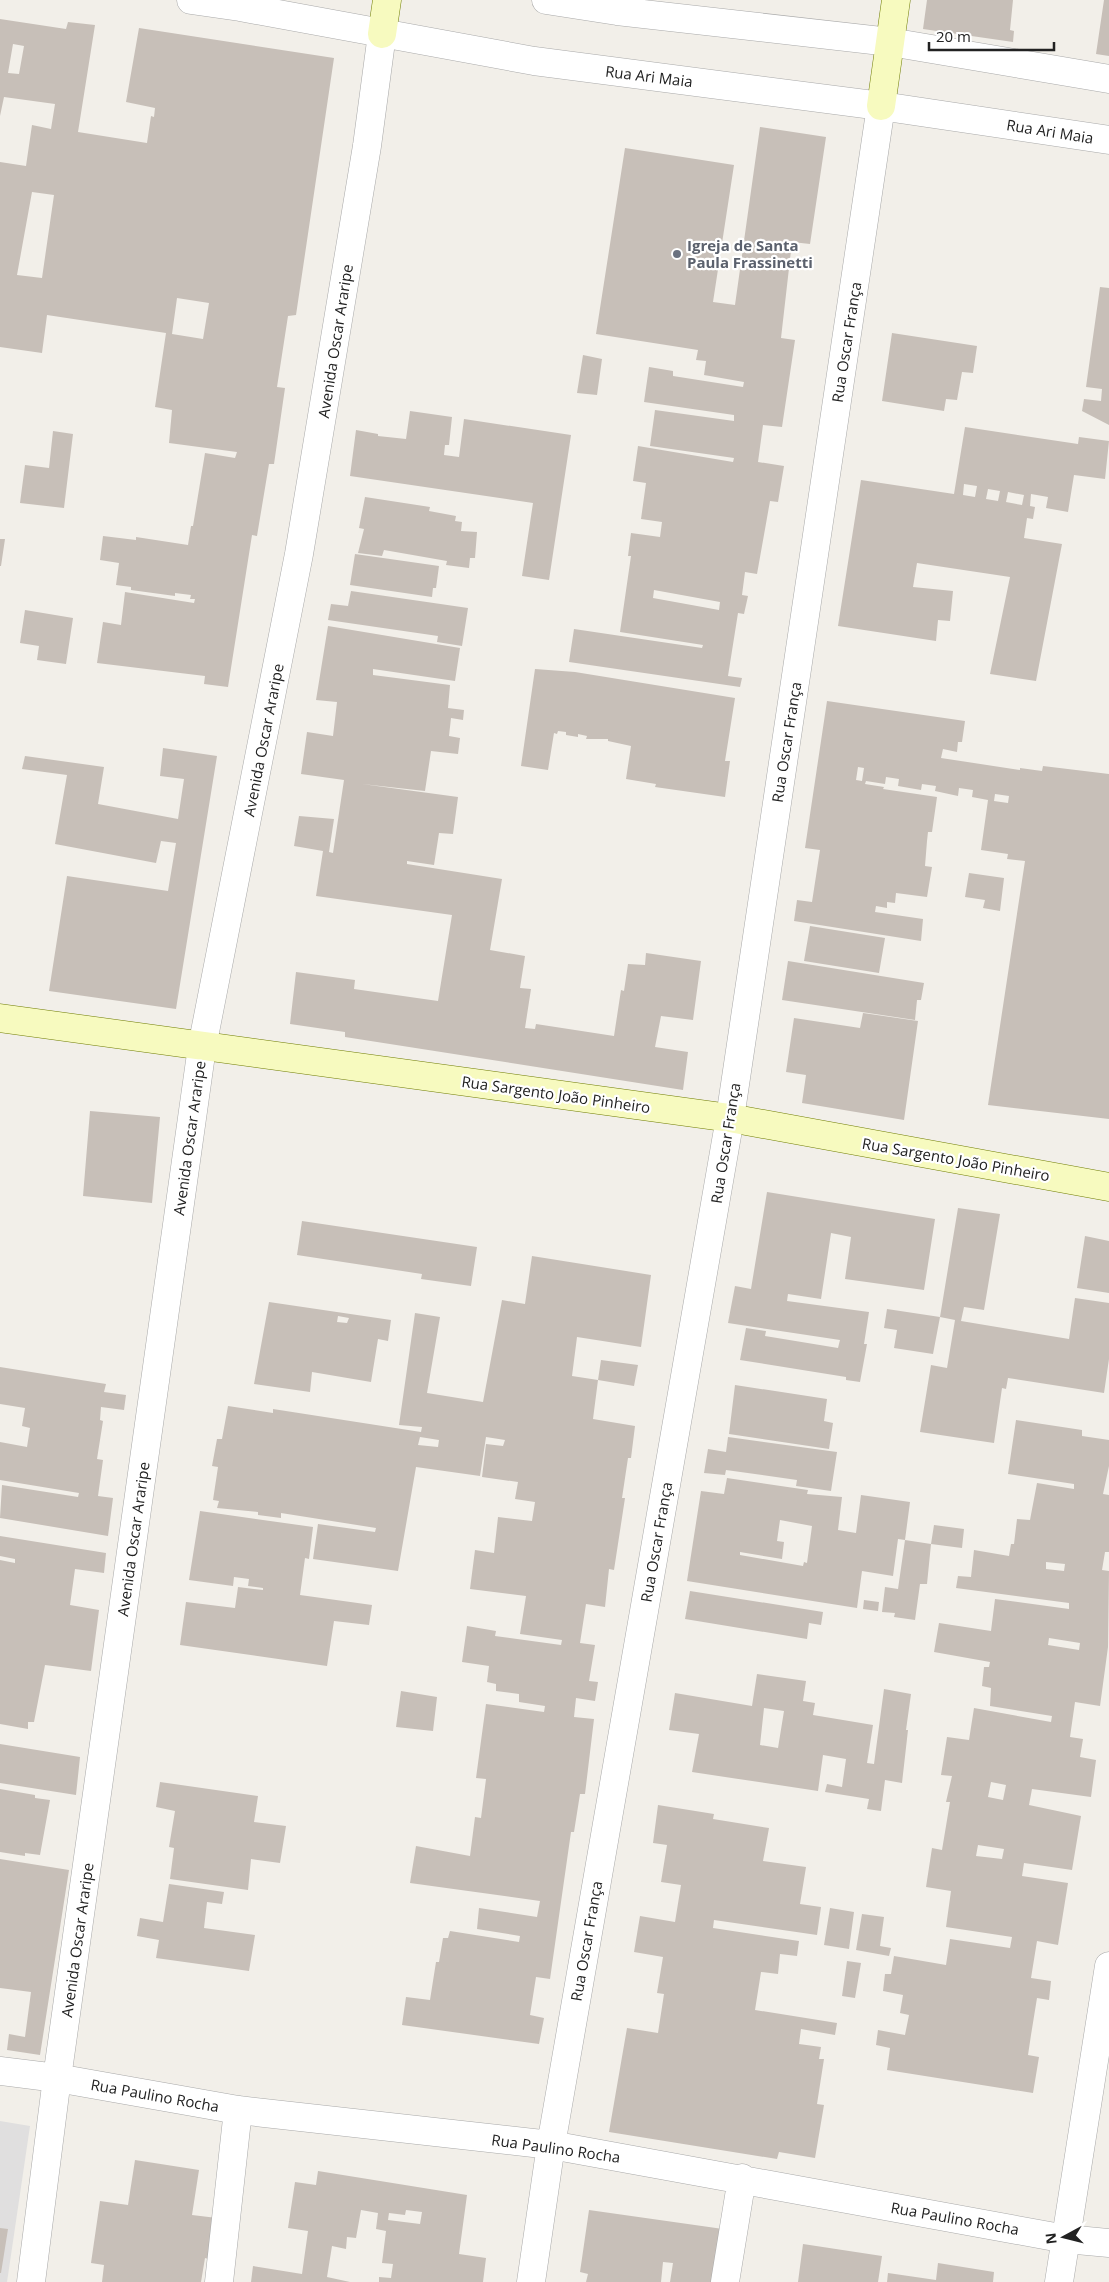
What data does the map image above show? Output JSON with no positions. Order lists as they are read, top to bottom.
{
  "streets": {
    "street": [
      "Rua Ari Maia",
      "Avenida Oscar Araripe",
      "Rua Oscar França",
      "Rua Sargento João Pinheiro",
      "Rua Paulino Rocha"
    ]
  },
  "crossings": [
    ["Rua Ari Maia", "Avenida Oscar Araripe"],
    ["Rua Ari Maia", "Rua Oscar França"],
    ["Avenida Oscar Araripe", "Rua Sargento João Pinheiro"],
    ["Avenida Oscar Araripe", "Rua Paulino Rocha"],
    ["Rua Oscar França", "Rua Sargento João Pinheiro"],
    ["Rua Oscar França", "Rua Paulino Rocha"]
  ],
  "places": ["Igreja de Santa Paula Frassinetti"],
  "scale_bar": "20 m",
  "north": "left"
}
